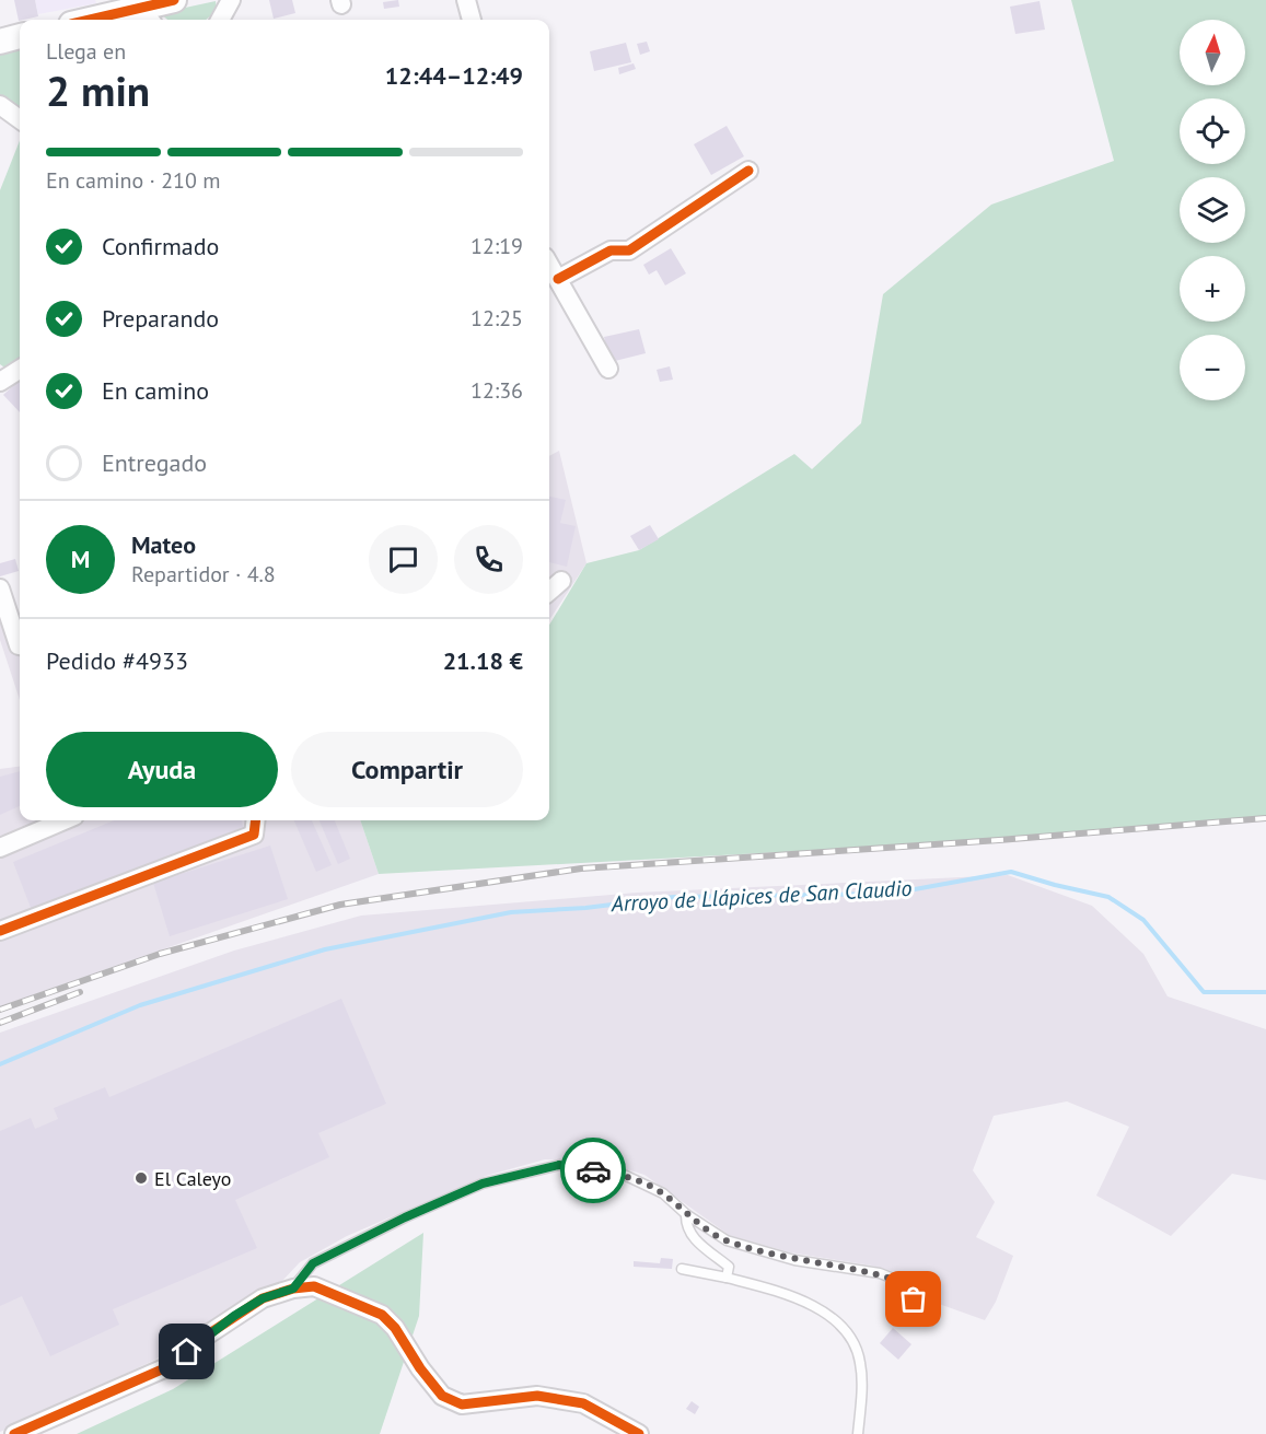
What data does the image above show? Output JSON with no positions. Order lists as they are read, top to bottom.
{
  "water": ["Arroyo de Llápices de San Claudio"],
  "places": ["El Caleyo"],
  "north": "top",
  "page": {
    "map_buttons": ["+", "−"],
    "heading": ["2 min", "Llega en", "12:44–12:49"],
    "panel": [
      "Mateo",
      "Repartidor · 4.8",
      "Pedido #4933",
      "21.18 €"
    ],
    "bar": "En camino · 210 m",
    "list": [
      ["Confirmado", "12:19"],
      ["Preparando", "12:25"],
      ["En camino", "12:36"],
      "Entregado"
    ],
    "round": "M",
    "buttons": ["Ayuda", "Compartir"]
  }
}
